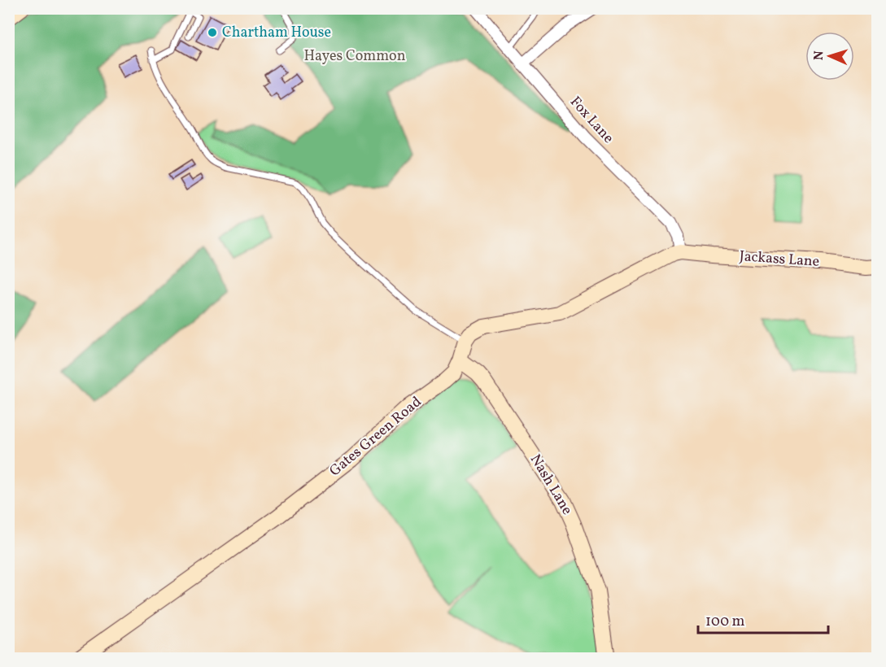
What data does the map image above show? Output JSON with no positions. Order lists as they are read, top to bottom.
{
  "streets": {
    "street": [
      "Fox Lane",
      "Jackass Lane",
      "Gates Green Road",
      "Nash Lane"
    ]
  },
  "crossings": [
    ["Fox Lane", "Jackass Lane"],
    ["Gates Green Road", "Nash Lane"]
  ],
  "parks": ["Hayes Common"],
  "places": ["Chartham House"],
  "scale_bar": "100 m",
  "north": "left"
}
